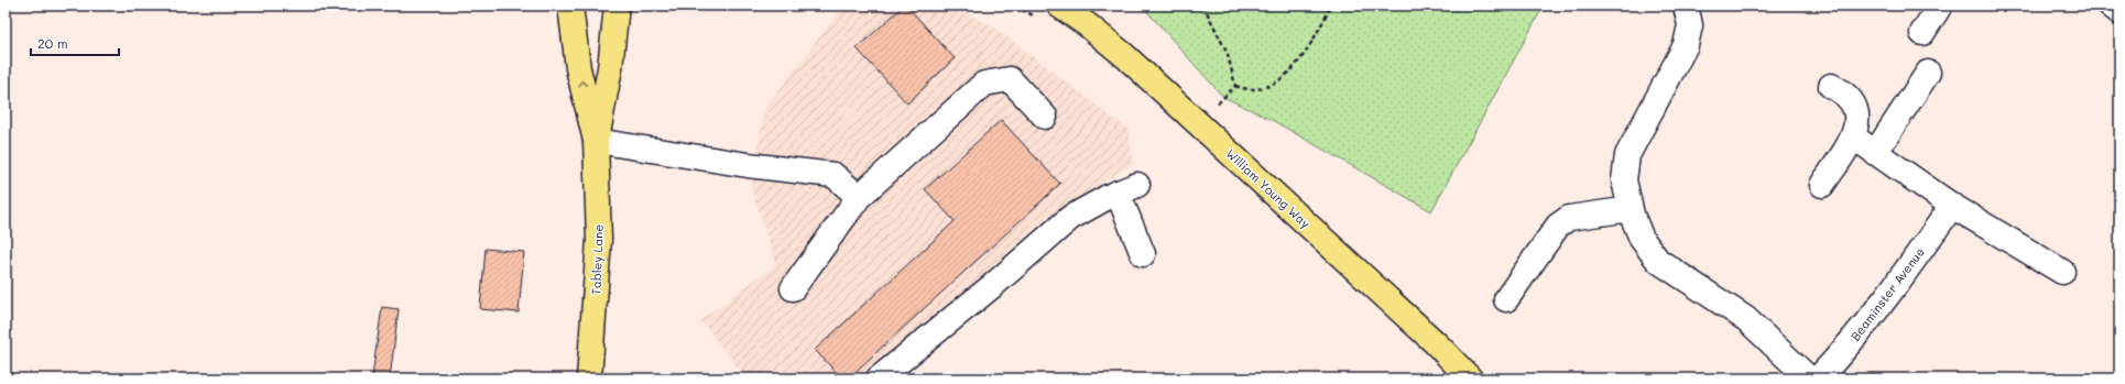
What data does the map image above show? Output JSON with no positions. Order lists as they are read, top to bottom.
{
  "streets": {
    "main road": ["William Young Way", "Tabley Lane"],
    "street": ["Beaminster Avenue"]
  },
  "scale_bar": "20 m"
}
